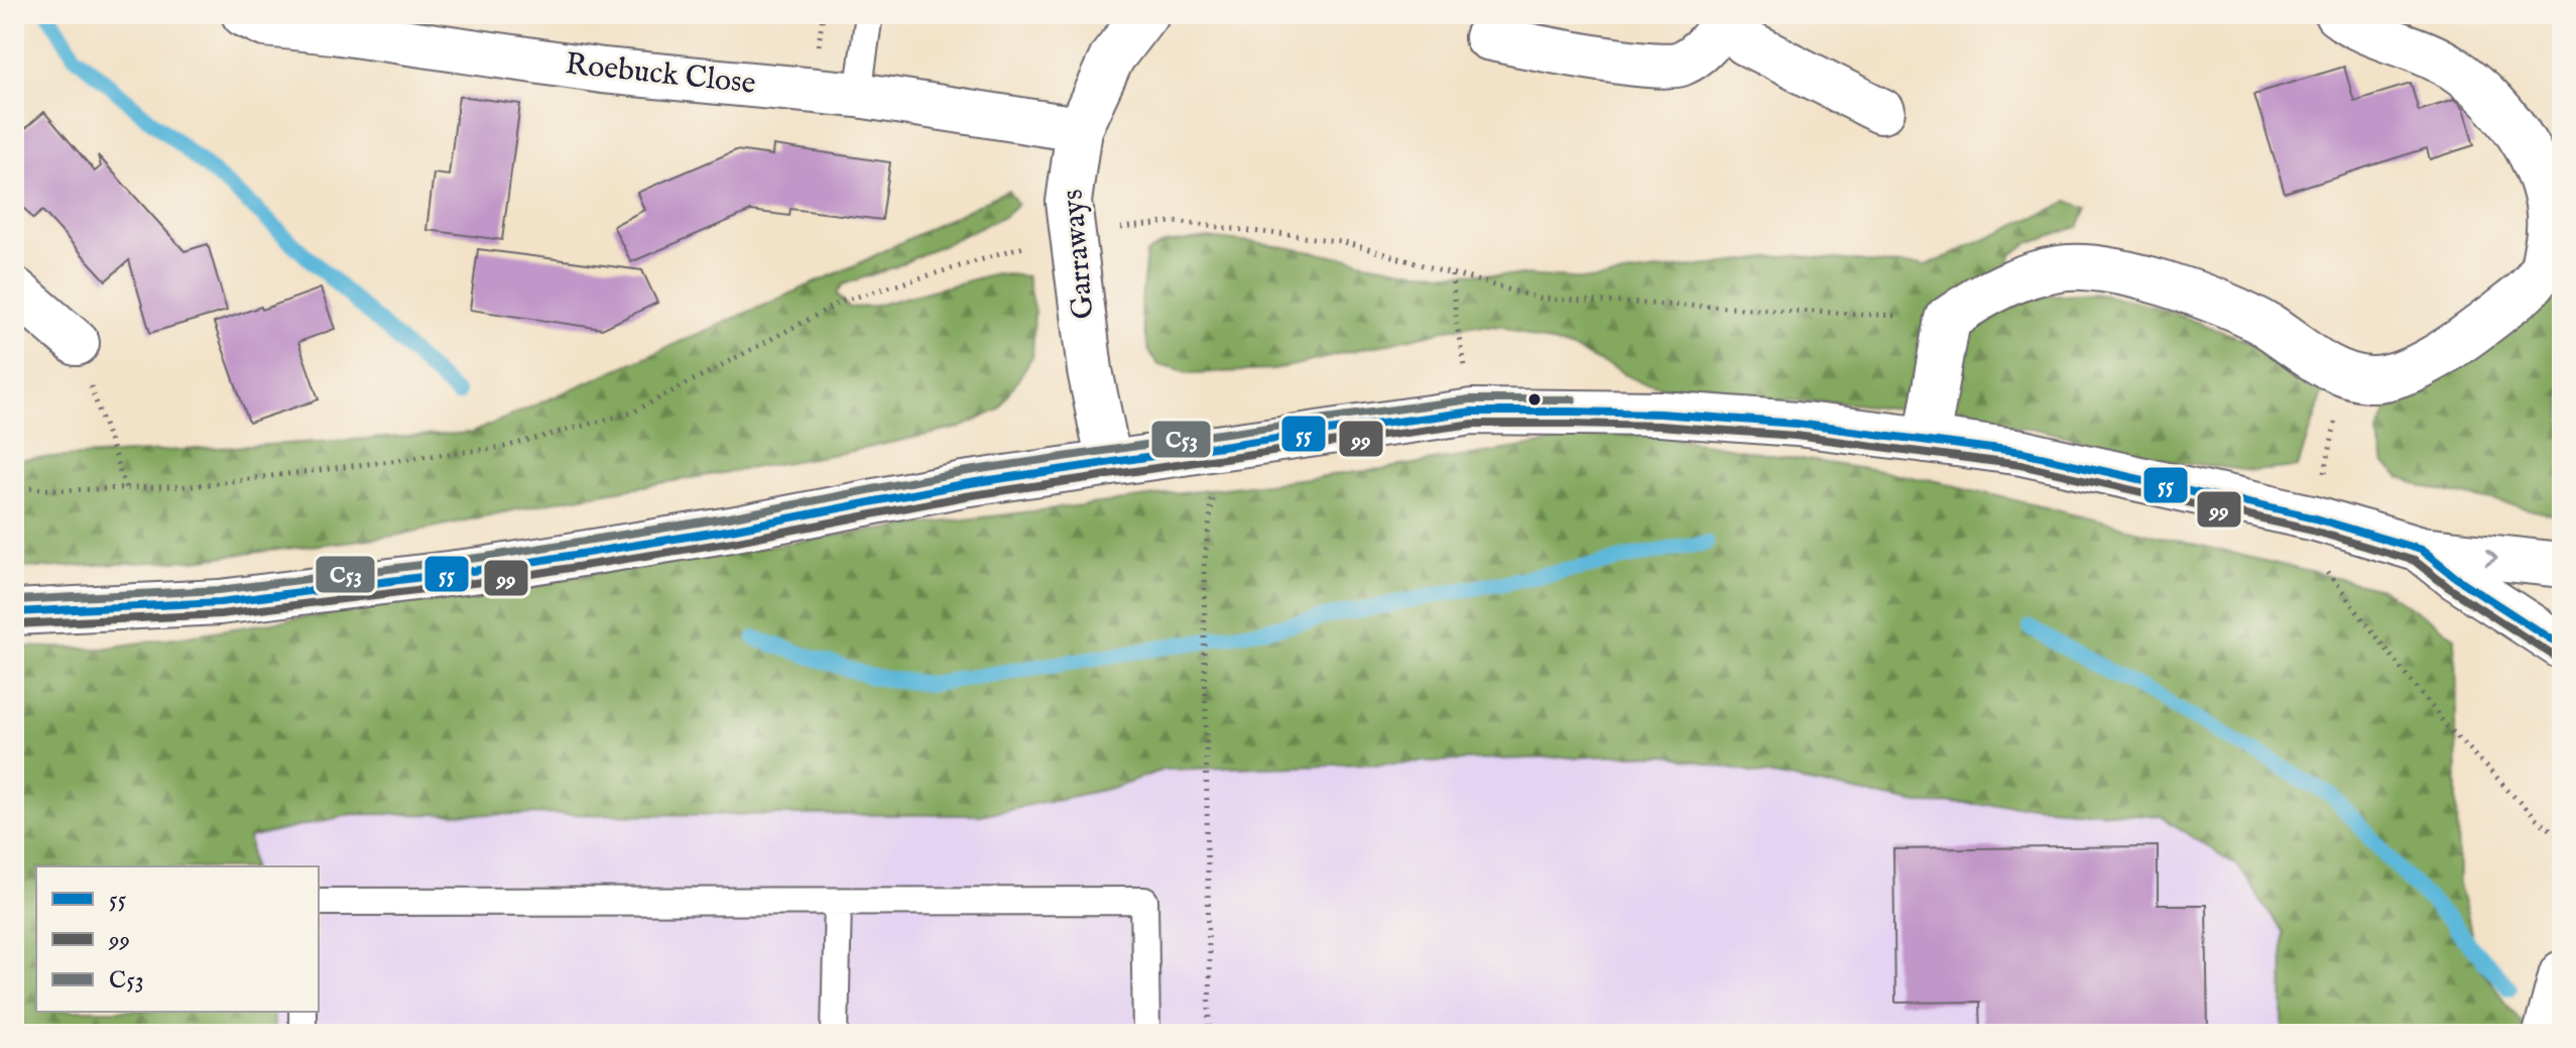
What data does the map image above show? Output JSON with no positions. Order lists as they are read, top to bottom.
{
  "streets": {
    "street": ["Roebuck Close", "Garraways"]
  },
  "crossings": [
    ["Roebuck Close", "Garraways"]
  ],
  "lines": ["transit line C53", "transit line 55", "transit line 99"],
  "legend": ["55", "99", "C53"]
}
